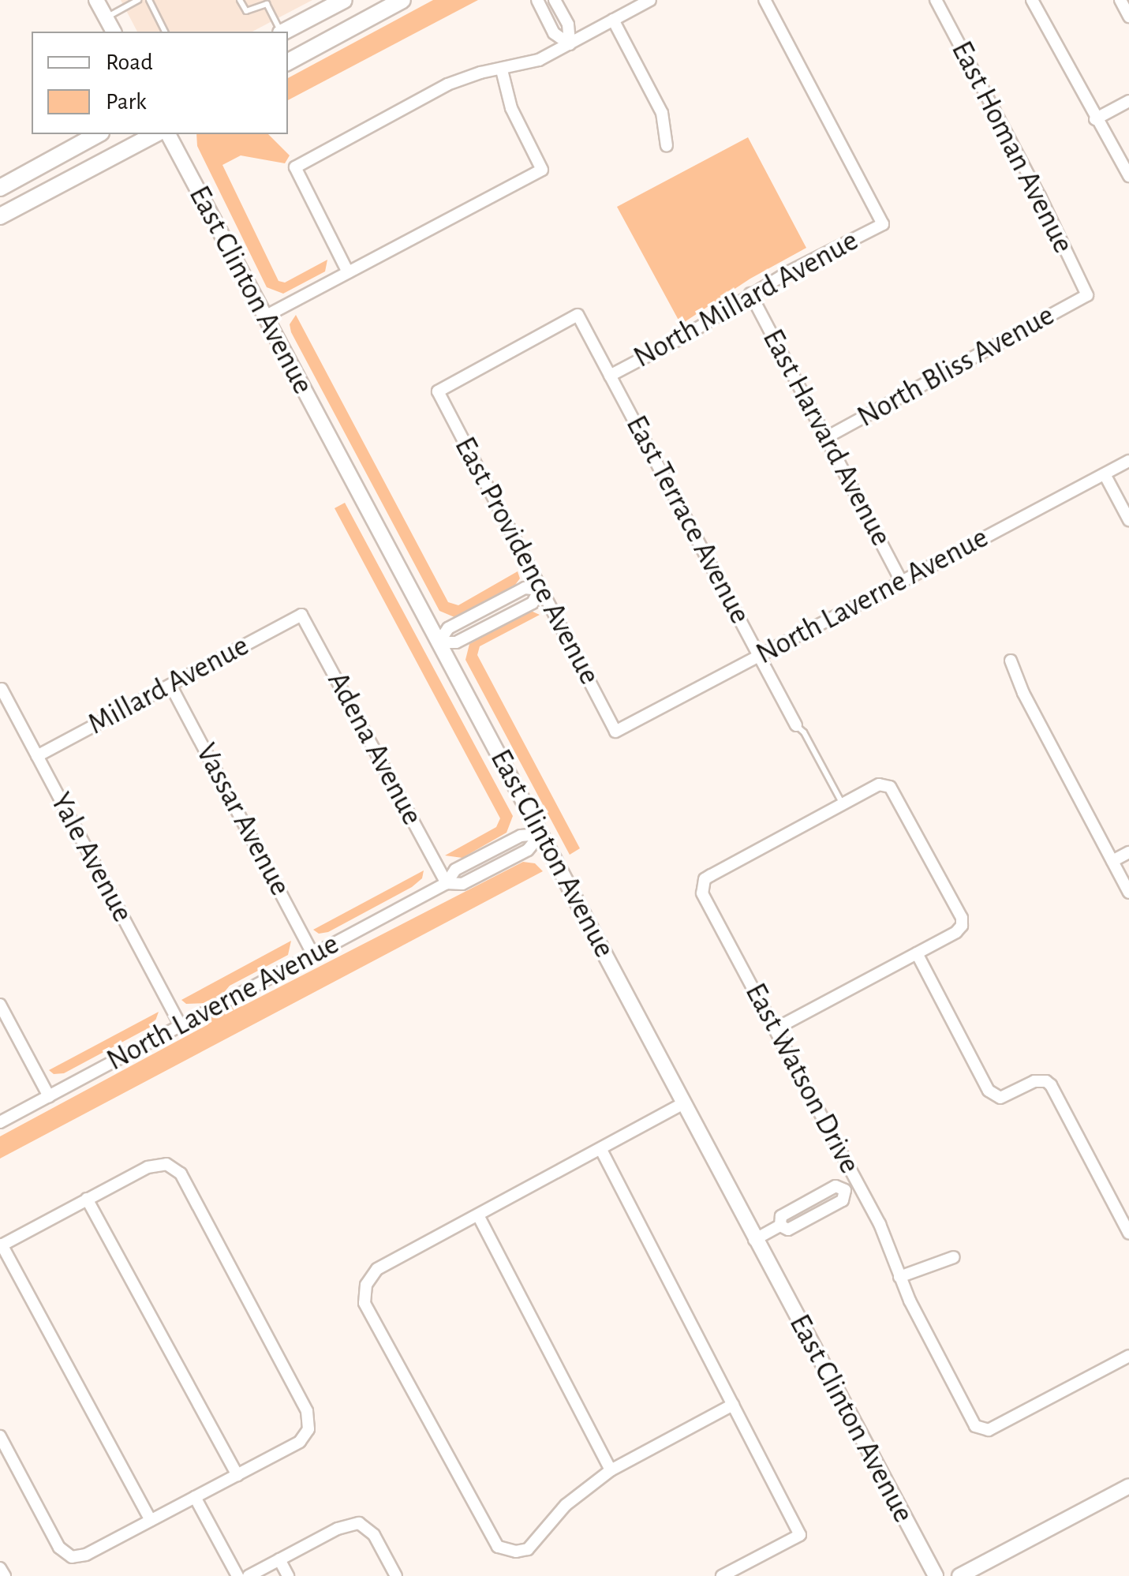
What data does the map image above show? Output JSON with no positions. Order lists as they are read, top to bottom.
{
  "streets": {
    "street": [
      "East Homan Avenue",
      "East Clinton Avenue",
      "North Millard Avenue",
      "North Bliss Avenue",
      "East Harvard Avenue",
      "East Terrace Avenue",
      "East Providence Avenue",
      "North Laverne Avenue",
      "Millard Avenue",
      "Adena Avenue",
      "Vassar Avenue",
      "Yale Avenue",
      "East Watson Drive"
    ]
  },
  "crossings": [
    ["East Homan Avenue", "North Bliss Avenue"],
    ["East Clinton Avenue", "North Laverne Avenue"],
    ["North Millard Avenue", "East Harvard Avenue"],
    ["North Millard Avenue", "East Terrace Avenue"],
    ["North Bliss Avenue", "East Harvard Avenue"],
    ["East Harvard Avenue", "North Laverne Avenue"],
    ["East Terrace Avenue", "East Providence Avenue"],
    ["East Terrace Avenue", "North Laverne Avenue"],
    ["East Providence Avenue", "North Laverne Avenue"],
    ["North Laverne Avenue", "Adena Avenue"],
    ["North Laverne Avenue", "Vassar Avenue"],
    ["North Laverne Avenue", "Yale Avenue"],
    ["Millard Avenue", "Adena Avenue"],
    ["Millard Avenue", "Vassar Avenue"],
    ["Millard Avenue", "Yale Avenue"]
  ],
  "legend": ["Road", "Park"]
}
